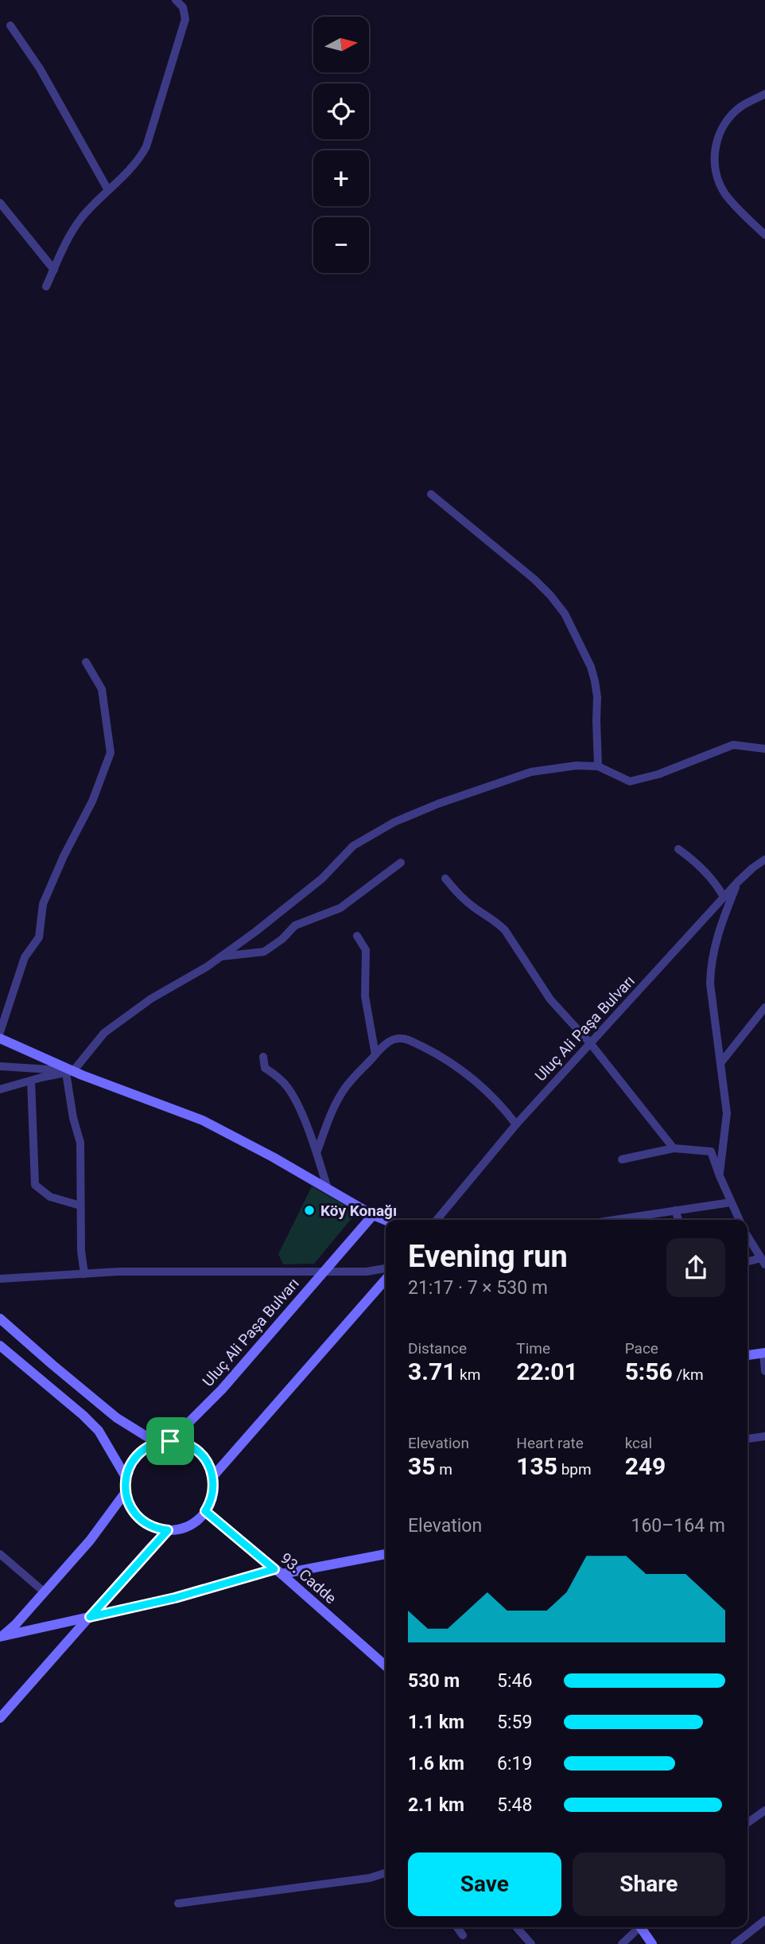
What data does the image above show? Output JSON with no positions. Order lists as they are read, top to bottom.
{
  "streets": {
    "street": ["Uluç Ali Paşa Bulvarı", "93. Cadde"]
  },
  "crossings": [
    ["Uluç Ali Paşa Bulvarı", "93. Cadde"]
  ],
  "places": ["Köy Konağı"],
  "north": "right",
  "page": {
    "map_buttons": ["+", "−"],
    "heading": ["Evening run", "21:17 · 7 × 530 m"],
    "stats": [
      ["Distance", "3.71 km"],
      ["Time", "22:01"],
      ["Pace", "5:56 /km"],
      ["Elevation", "35 m"],
      ["Heart rate", "135 bpm"],
      ["kcal", "249"]
    ],
    "chart": ["Elevation", "160–164 m"],
    "list": [
      {
        "name": "530 m",
        "note": "5:46"
      },
      {
        "name": "1.1 km",
        "note": "5:59"
      },
      {
        "name": "1.6 km",
        "note": "6:19"
      },
      {
        "name": "2.1 km",
        "note": "5:48"
      }
    ],
    "buttons": ["Save", "Share"]
  }
}
